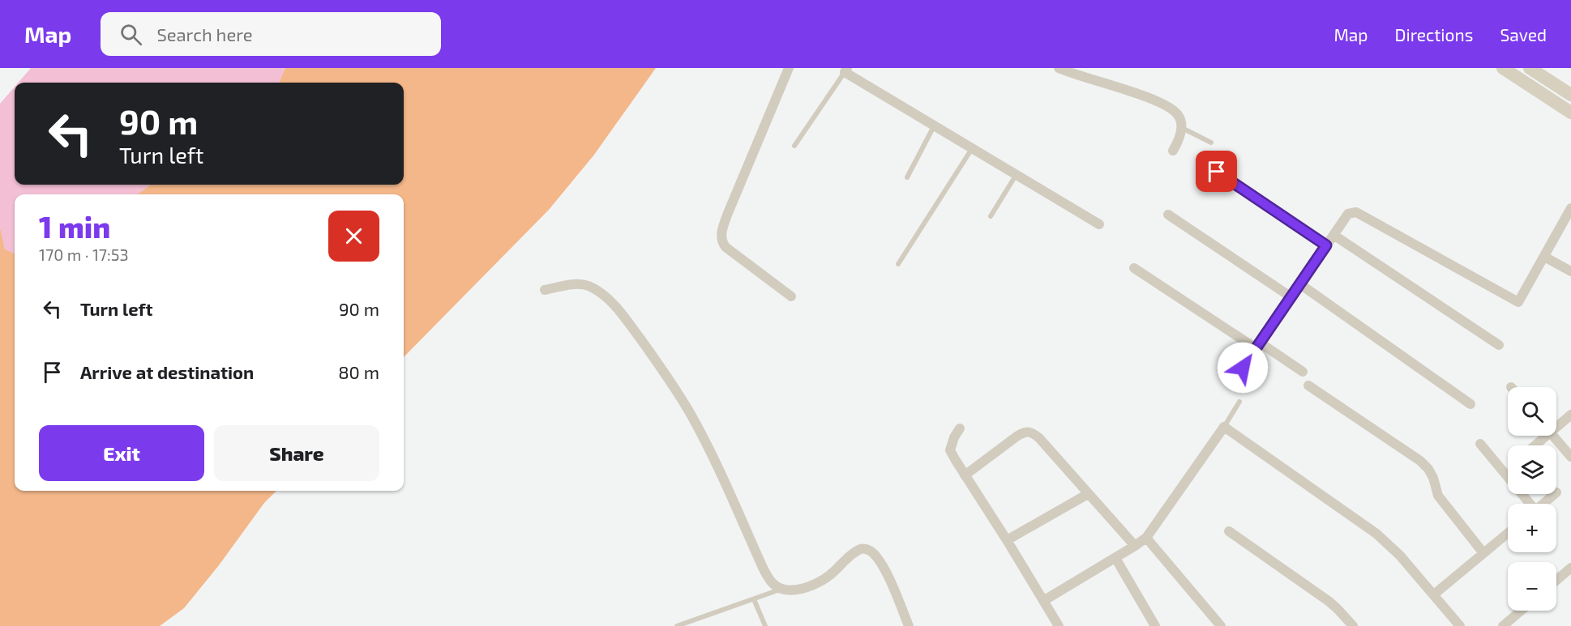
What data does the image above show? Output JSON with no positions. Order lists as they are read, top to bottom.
{
  "page": {
    "header": "Map",
    "search": "Search here",
    "nav": ["Map", "Directions", "Saved"],
    "turn": ["90 m", "Turn left"],
    "heading": ["1 min", "170 m · 17:53"],
    "list": [
      {
        "name": "Turn left",
        "value": "90 m"
      },
      {
        "name": "Arrive at destination",
        "value": "80 m"
      }
    ],
    "map_buttons": ["+", "−"],
    "buttons": ["Exit", "Share"]
  }
}
